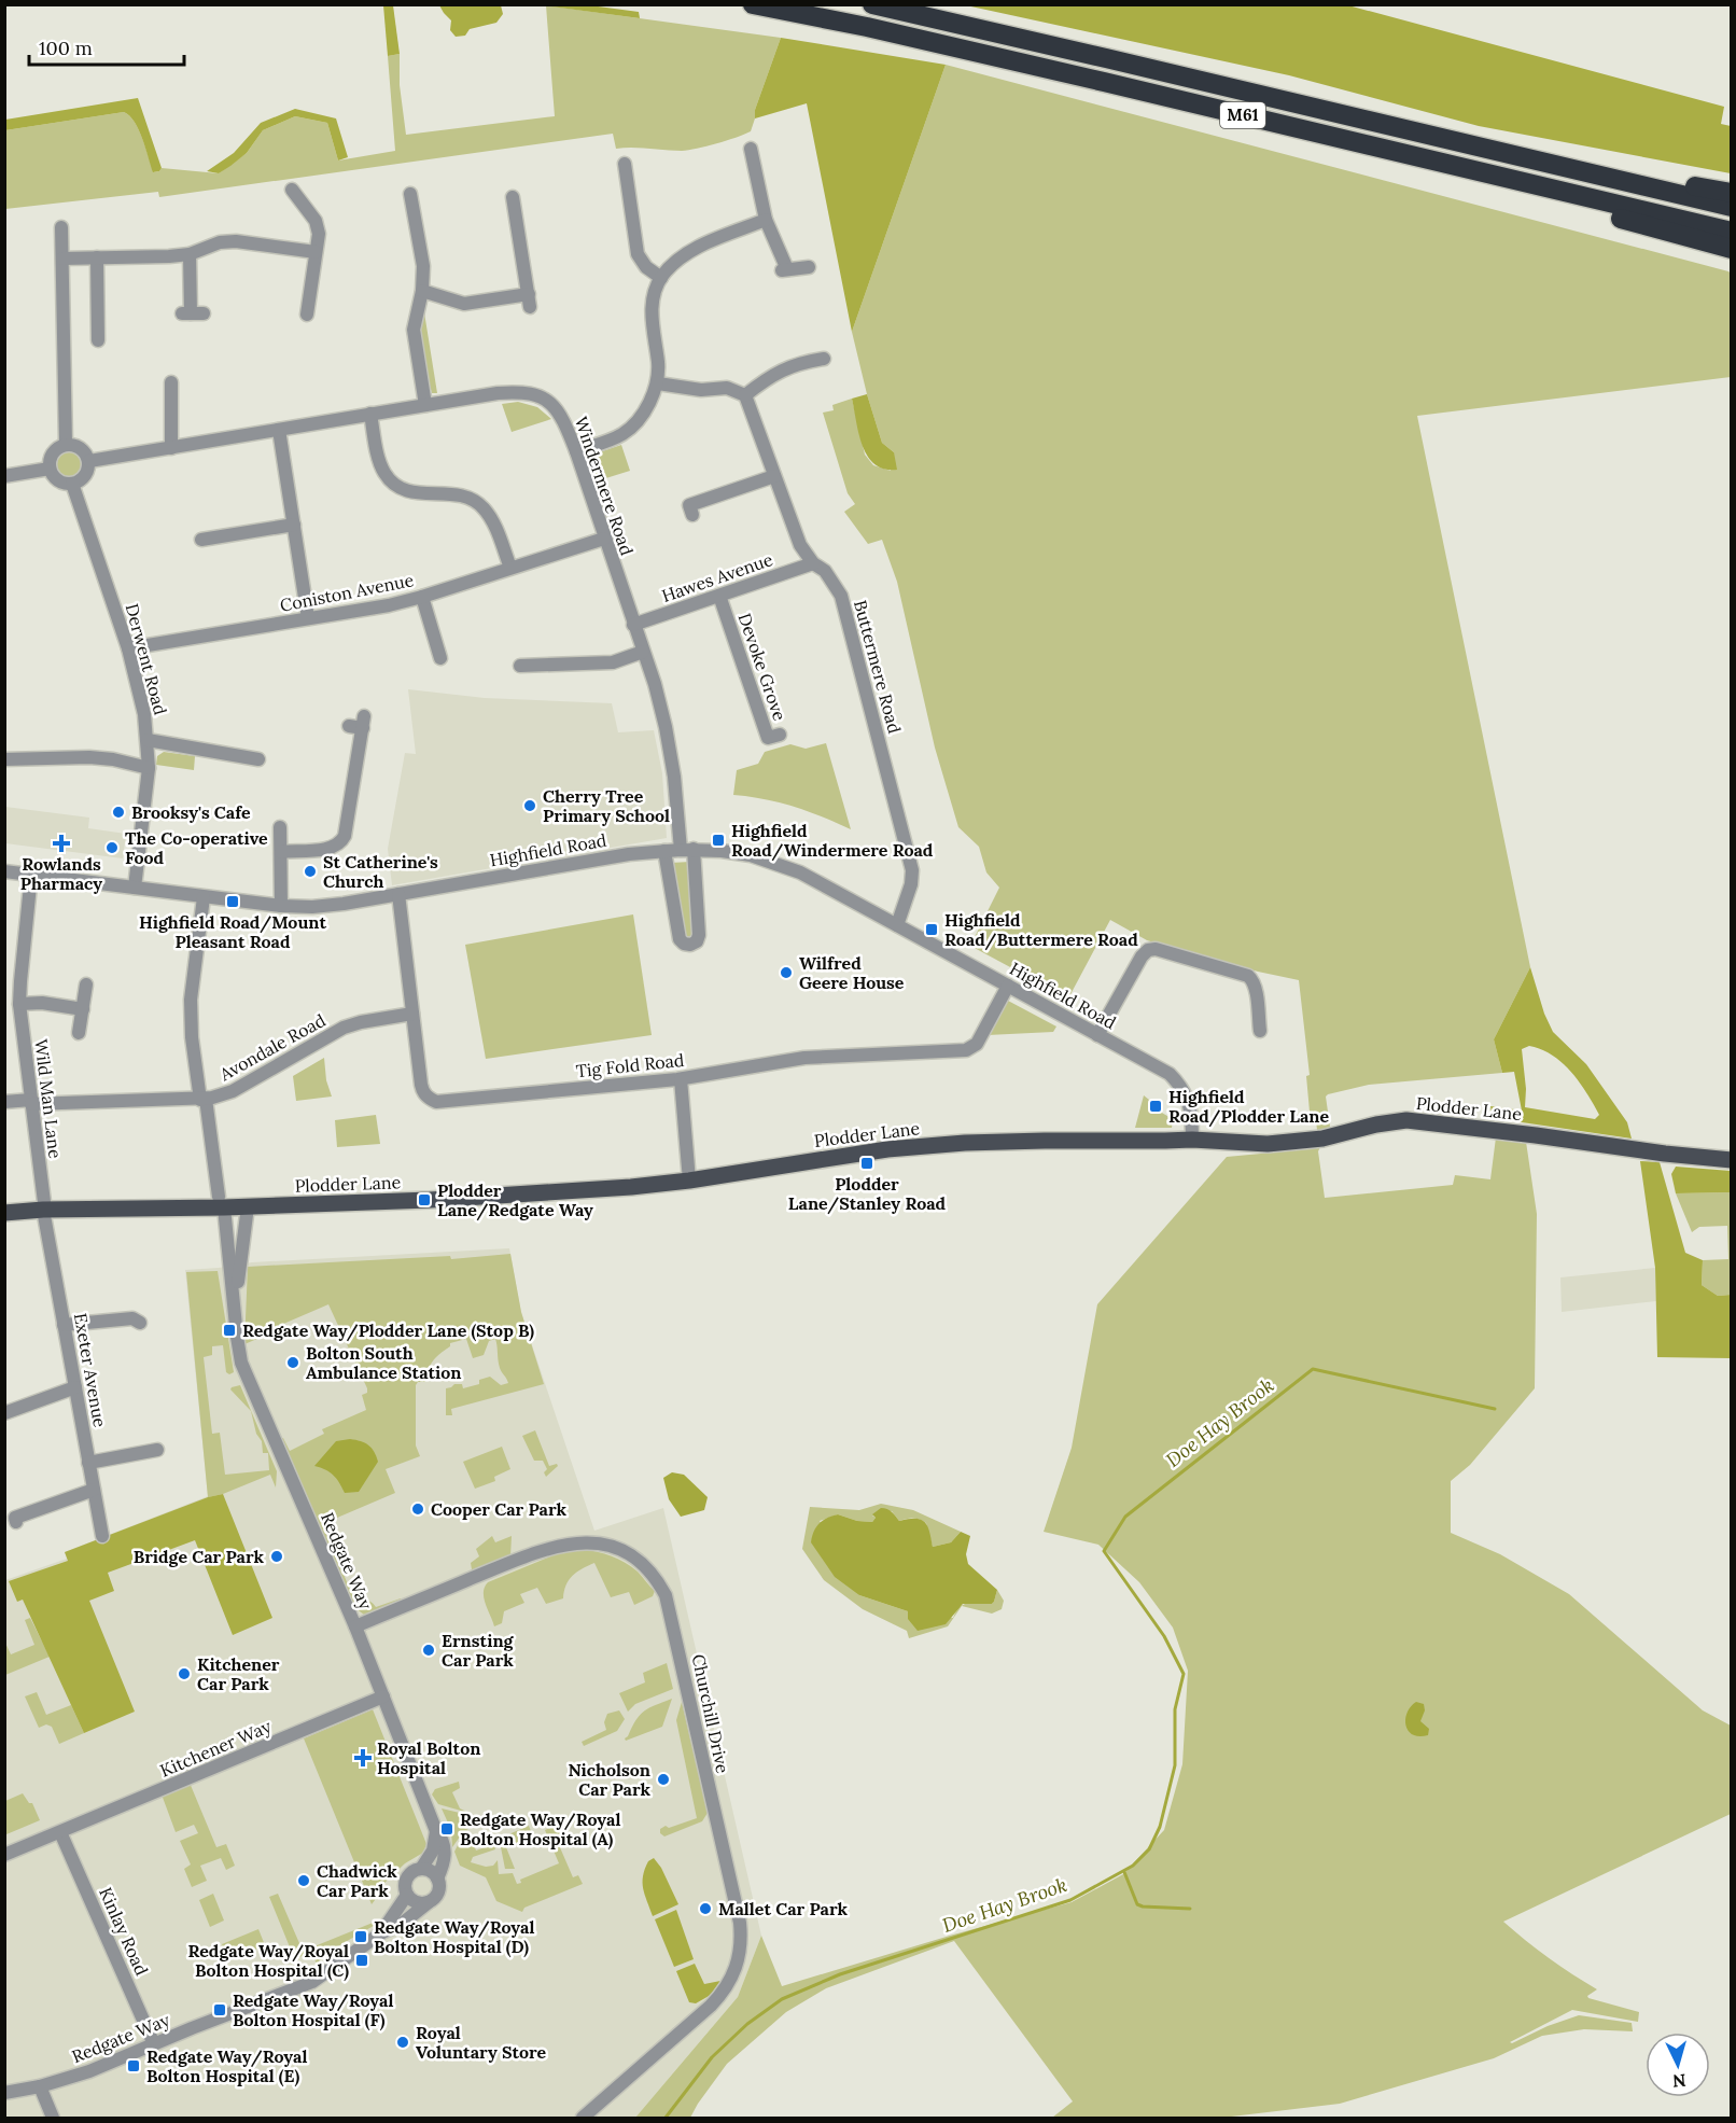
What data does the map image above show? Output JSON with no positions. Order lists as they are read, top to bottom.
{
  "streets": {
    "highway": ["M61"],
    "main road": ["Plodder Lane"],
    "street": [
      "Windermere Road",
      "Hawes Avenue",
      "Coniston Avenue",
      "Derwent Road",
      "Devoke Grove",
      "Buttermere Road",
      "Highfield Road",
      "Avondale Road",
      "Tig Fold Road",
      "Wild Man Lane",
      "Exeter Avenue",
      "Redgate Way",
      "Churchill Drive",
      "Kitchener Way",
      "Kinlay Road"
    ]
  },
  "crossings": [
    ["Windermere Road", "Hawes Avenue"],
    ["Windermere Road", "Coniston Avenue"],
    ["Windermere Road", "Derwent Road"],
    ["Windermere Road", "Highfield Road"],
    ["Hawes Avenue", "Devoke Grove"],
    ["Hawes Avenue", "Buttermere Road"],
    ["Coniston Avenue", "Derwent Road"],
    ["Derwent Road", "Highfield Road"],
    ["Buttermere Road", "Highfield Road"],
    ["Highfield Road", "Tig Fold Road"],
    ["Highfield Road", "Wild Man Lane"],
    ["Highfield Road", "Plodder Lane"],
    ["Highfield Road", "Redgate Way"],
    ["Avondale Road", "Tig Fold Road"],
    ["Avondale Road", "Wild Man Lane"],
    ["Avondale Road", "Redgate Way"],
    ["Wild Man Lane", "Plodder Lane"],
    ["Wild Man Lane", "Exeter Avenue"],
    ["Plodder Lane", "Exeter Avenue"],
    ["Plodder Lane", "Redgate Way"],
    ["Redgate Way", "Churchill Drive"],
    ["Redgate Way", "Kitchener Way"],
    ["Redgate Way", "Kinlay Road"],
    ["Kitchener Way", "Kinlay Road"]
  ],
  "water": ["Doe Hay Brook"],
  "places": {
    "other": [
      "Cherry Tree Primary School",
      "Brooksy's Cafe",
      "The Co-operative Food",
      "St Catherine's Church",
      "Wilfred Geere House",
      "Bolton South Ambulance Station",
      "Cooper Car Park",
      "Bridge Car Park",
      "Ernsting Car Park",
      "Kitchener Car Park",
      "Nicholson Car Park",
      "Chadwick Car Park",
      "Mallet Car Park",
      "Royal Voluntary Store"
    ],
    "transit": [
      "Highfield Road/Windermere Road",
      "Highfield Road/Mount Pleasant Road",
      "Highfield Road/Buttermere Road",
      "Highfield Road/Plodder Lane",
      "Plodder Lane/Stanley Road",
      "Plodder Lane/Redgate Way",
      "Redgate Way/Plodder Lane (Stop B)",
      "Redgate Way/Royal Bolton Hospital (A)",
      "Redgate Way/Royal Bolton Hospital (D)",
      "Redgate Way/Royal Bolton Hospital (C)",
      "Redgate Way/Royal Bolton Hospital (F)",
      "Redgate Way/Royal Bolton Hospital (E)"
    ],
    "health": ["Rowlands Pharmacy", "Royal Bolton Hospital"]
  },
  "scale_bar": "100 m",
  "north": "bottom"
}
